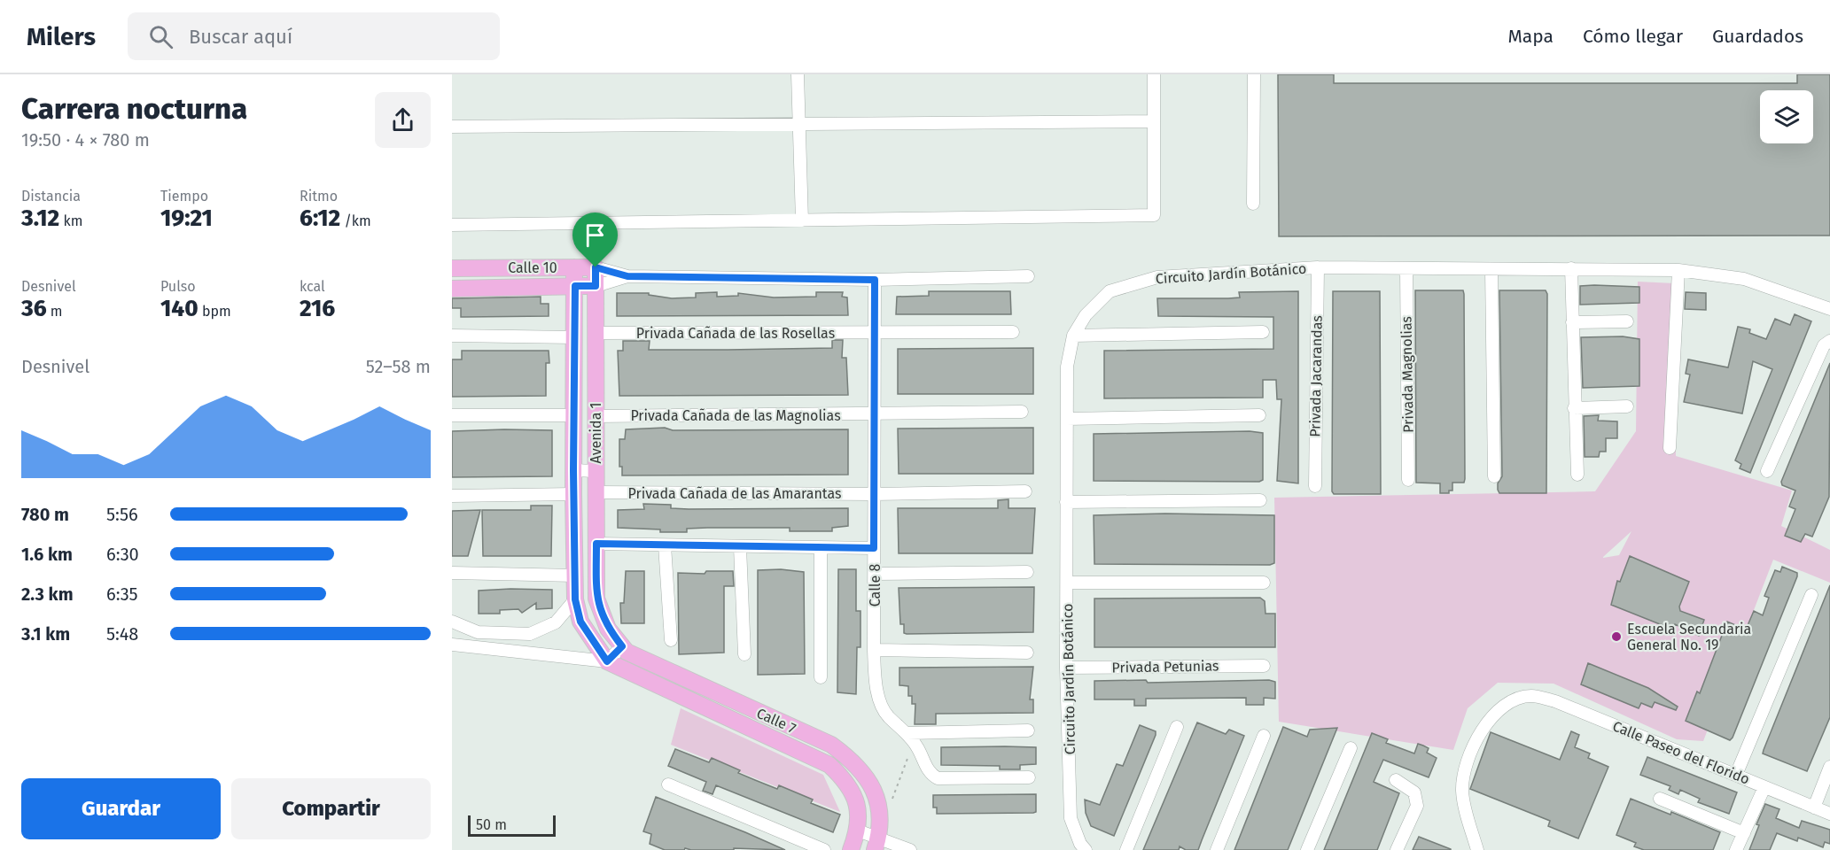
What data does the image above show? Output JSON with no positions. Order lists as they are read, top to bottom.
{
  "streets": {
    "main road": ["Calle 10", "Avenida 1", "Calle 7"],
    "street": [
      "Circuito Jardín Botánico",
      "Privada Cañada de las Rosellas",
      "Privada Magnolias",
      "Privada Jacarandas",
      "Privada Cañada de las Magnolias",
      "Privada Cañada de las Amarantas",
      "Calle 8",
      "Privada Petunias",
      "Calle Paseo del Florido"
    ]
  },
  "crossings": [
    ["Calle 10", "Avenida 1"],
    ["Circuito Jardín Botánico", "Privada Magnolias"],
    ["Circuito Jardín Botánico", "Privada Jacarandas"],
    ["Circuito Jardín Botánico", "Privada Petunias"],
    ["Privada Cañada de las Rosellas", "Avenida 1"],
    ["Privada Cañada de las Rosellas", "Calle 8"],
    ["Privada Cañada de las Magnolias", "Avenida 1"],
    ["Privada Cañada de las Magnolias", "Calle 8"],
    ["Avenida 1", "Privada Cañada de las Amarantas"],
    ["Avenida 1", "Calle 7"],
    ["Privada Cañada de las Amarantas", "Calle 8"]
  ],
  "places": ["Escuela Secundaria General No. 19"],
  "scale_bar": "50 m",
  "page": {
    "header": "Milers",
    "search": "Buscar aquí",
    "nav": ["Mapa", "Cómo llegar", "Guardados"],
    "heading": ["Carrera nocturna", "19:50 · 4 × 780 m"],
    "stats": [
      ["Distancia", "3.12 km"],
      ["Tiempo", "19:21"],
      ["Ritmo", "6:12 /km"],
      ["Desnivel", "36 m"],
      ["Pulso", "140 bpm"],
      ["kcal", "216"]
    ],
    "chart": ["Desnivel", "52–58 m"],
    "list": [
      {
        "name": "780 m",
        "note": "5:56"
      },
      {
        "name": "1.6 km",
        "note": "6:30"
      },
      {
        "name": "2.3 km",
        "note": "6:35"
      },
      {
        "name": "3.1 km",
        "note": "5:48"
      }
    ],
    "buttons": ["Guardar", "Compartir"],
    "scale": "50 m"
  }
}
